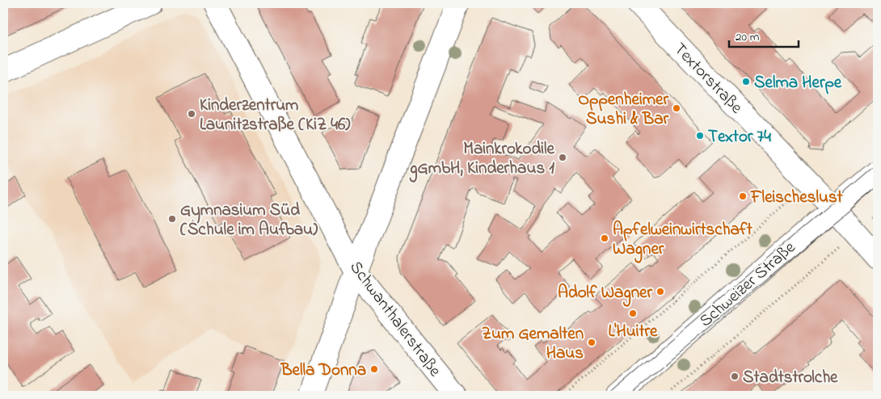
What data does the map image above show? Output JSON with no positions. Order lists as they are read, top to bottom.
{
  "streets": {
    "street": ["Textorstraße", "Schweizer Straße", "Schwanthalerstraße"]
  },
  "crossings": [
    ["Textorstraße", "Schweizer Straße"]
  ],
  "places": [
    "Selma Herpe",
    "Oppenheimer Sushi & Bar",
    "Kinderzentrum Launitzstraße (KiZ 46)",
    "Textor 74",
    "Mainkrokodile gGmbH, Kinderhaus 1",
    "Fleischeslust",
    "Gymnasium Süd (Schule im Aufbau)",
    "Apfelweinwirtschaft Wagner",
    "Adolf Wagner",
    "L'Huitre",
    "Zum Gemalten Haus",
    "Bella Donna",
    "Stadtstrolche"
  ],
  "scale_bar": "20 m"
}
